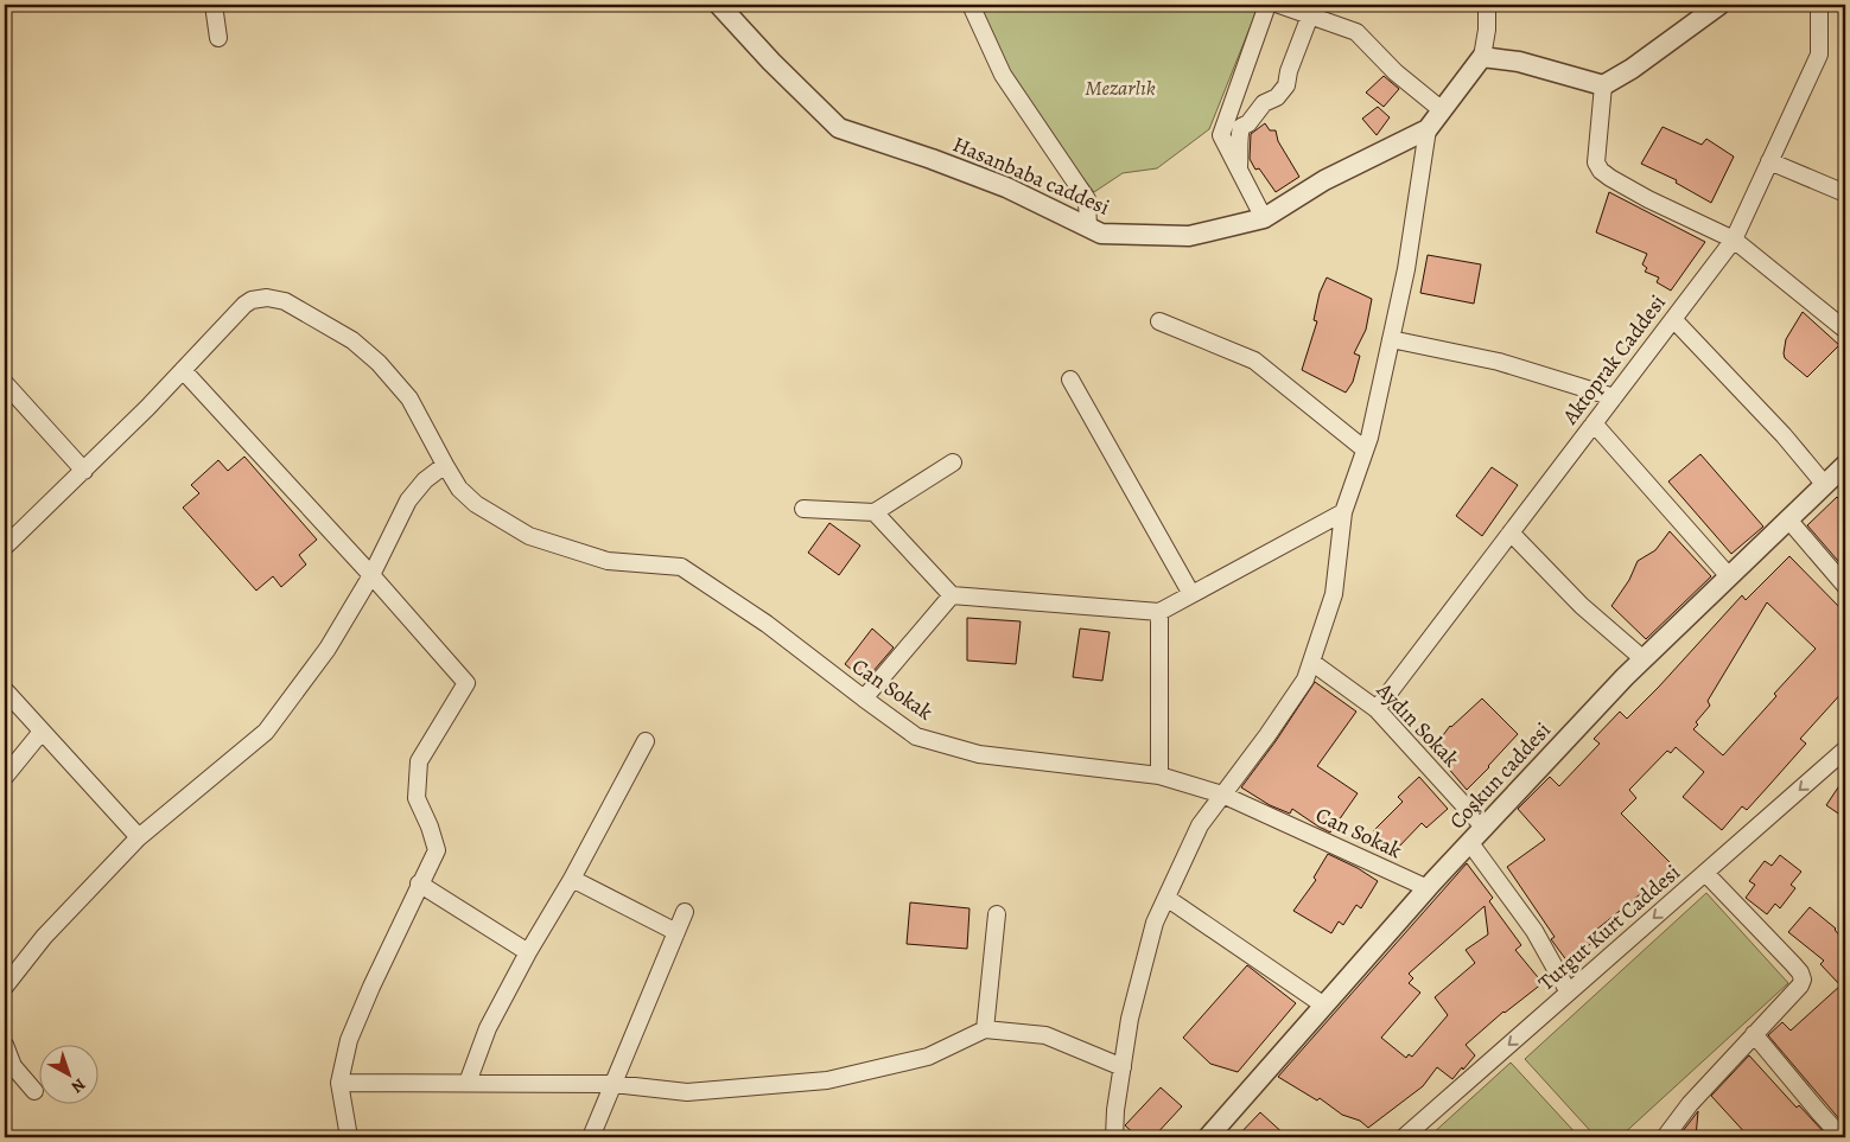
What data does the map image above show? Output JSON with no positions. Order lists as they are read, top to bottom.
{
  "streets": {
    "street": [
      "Hasanbaba caddesi",
      "Aktoprak Caddesi",
      "Can Sokak",
      "Aydın Sokak",
      "Coşkun caddesi",
      "Turgut Kurt Caddesi"
    ]
  },
  "crossings": [
    ["Aktoprak Caddesi", "Aydın Sokak"],
    ["Can Sokak", "Coşkun caddesi"],
    ["Aydın Sokak", "Coşkun caddesi"]
  ],
  "one_way": ["Turgut Kurt Caddesi"],
  "parks": ["Mezarlık"],
  "north": "bottom right"
}
